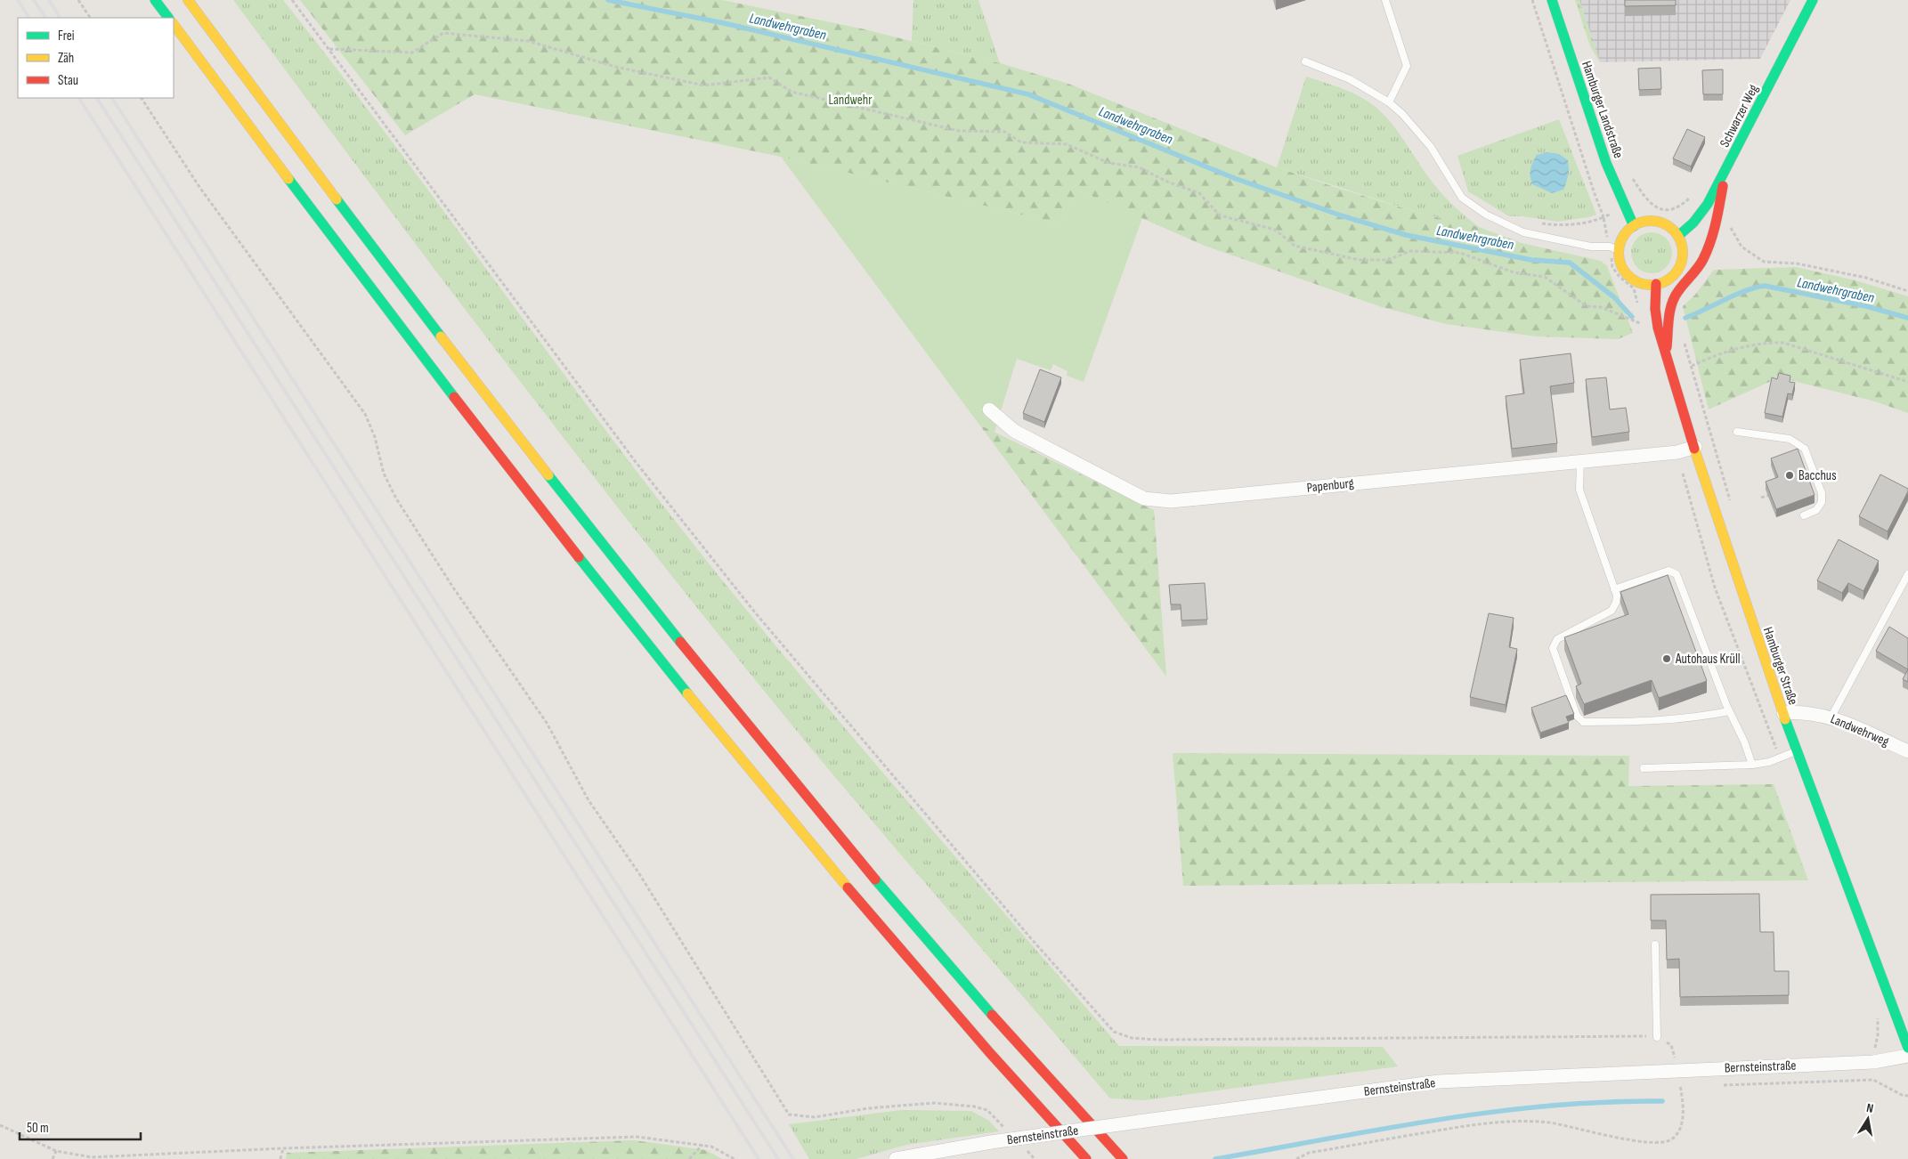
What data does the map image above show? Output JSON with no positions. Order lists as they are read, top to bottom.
{
  "streets": {
    "main road": ["Hamburger Landstraße", "Schwarzer Weg", "Hamburger Straße"],
    "street": ["Papenburg", "Landwehrweg", "Bernsteinstraße"]
  },
  "crossings": [
    ["Hamburger Landstraße", "Schwarzer Weg"],
    ["Hamburger Landstraße", "Hamburger Straße"],
    ["Schwarzer Weg", "Hamburger Straße"],
    ["Papenburg", "Hamburger Straße"],
    ["Hamburger Straße", "Landwehrweg"]
  ],
  "water": ["Landwehrgraben"],
  "parks": ["Landwehr"],
  "places": ["Bacchus", "Autohaus Krüll"],
  "legend": ["Frei", "Zäh", "Stau"],
  "scale_bar": "50 m",
  "north": "top"
}
